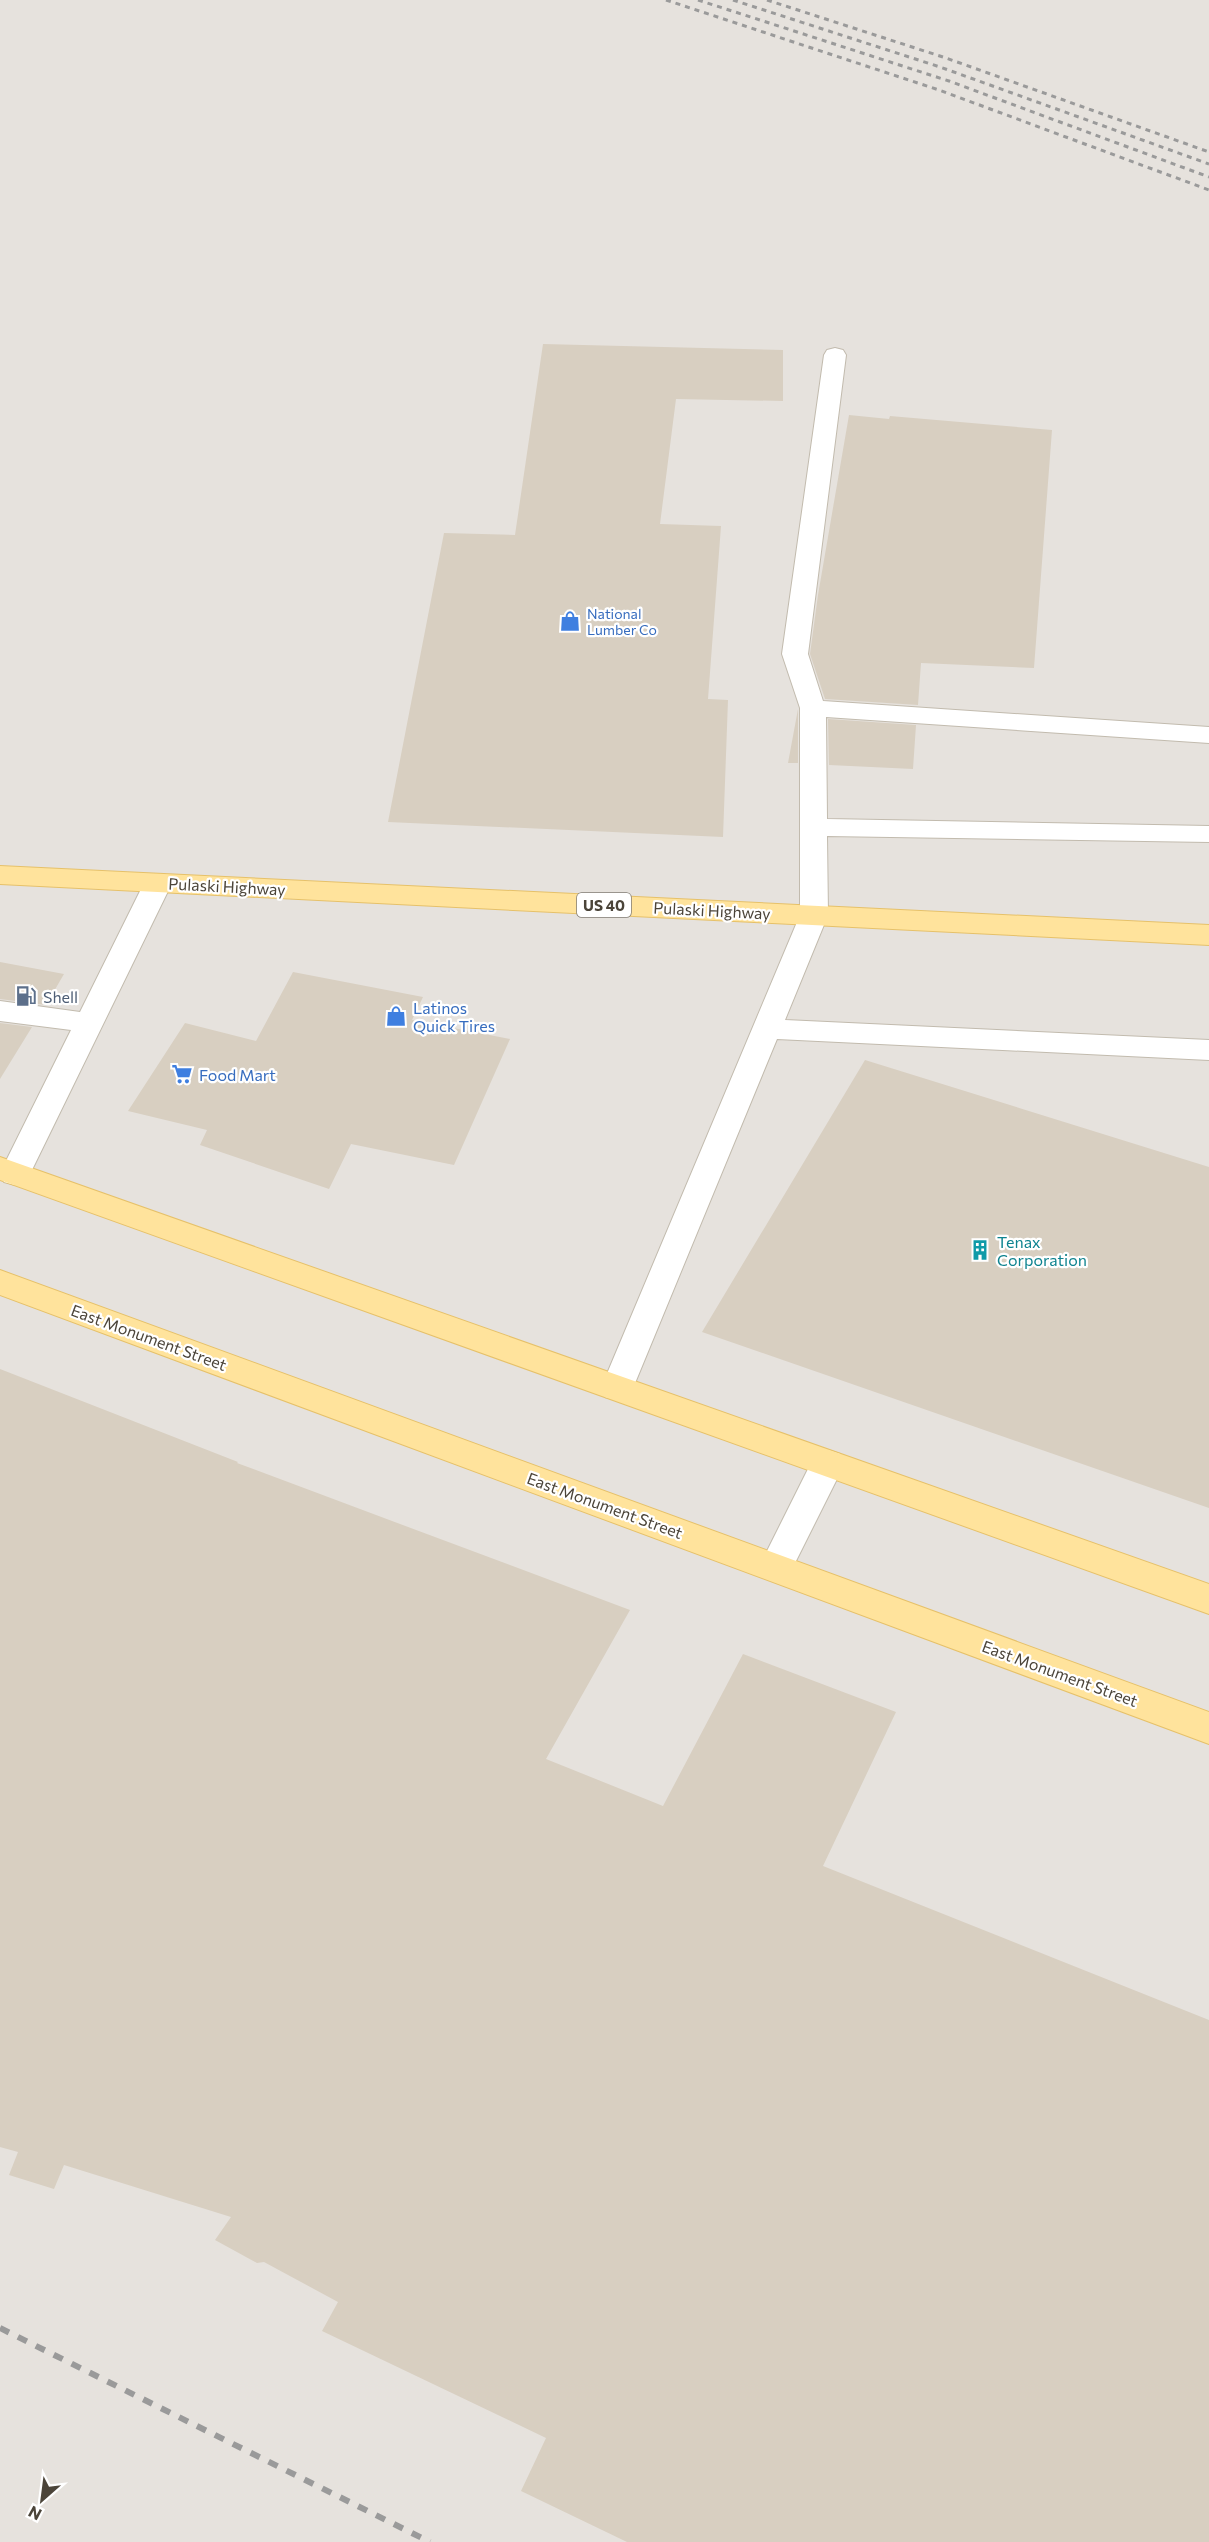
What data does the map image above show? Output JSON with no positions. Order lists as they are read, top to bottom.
{
  "streets": {
    "main road": ["Pulaski Highway", "US 40", "East Monument Street"]
  },
  "places": {
    "shop": ["National Lumber Co", "Latinos Quick Tires"],
    "fuel station": ["Shell"],
    "supermarket": ["Food Mart"],
    "building": ["Tenax Corporation"]
  },
  "north": "bottom left"
}
